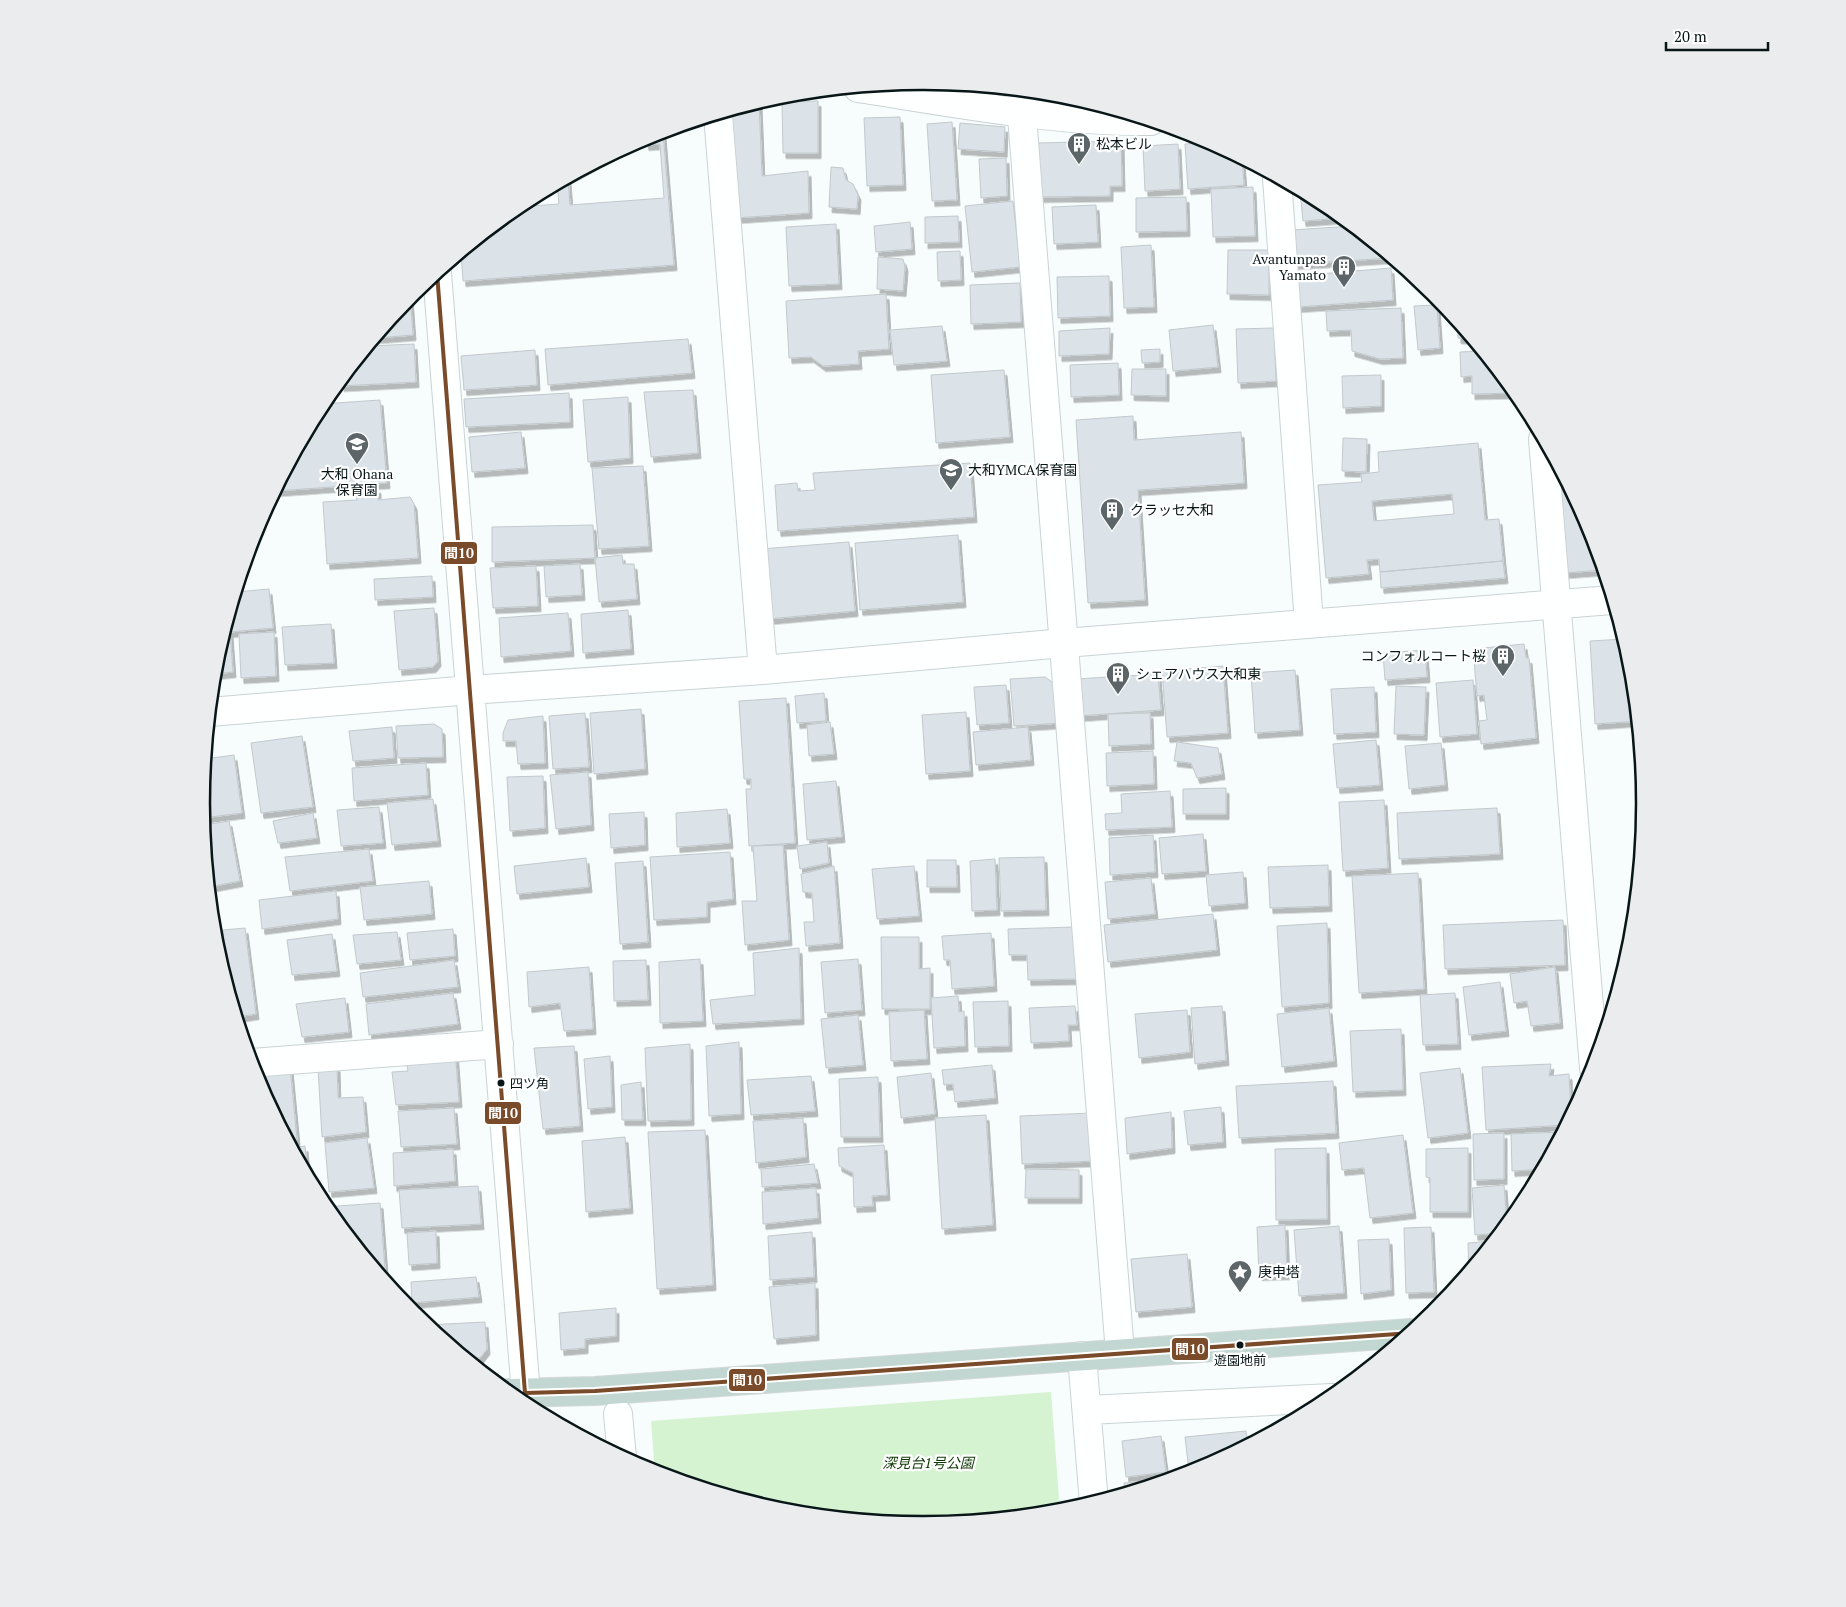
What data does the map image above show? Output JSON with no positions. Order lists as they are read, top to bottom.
{
  "parks": ["深見台1号公園"],
  "places": {
    "building": [
      "松本ビル",
      "Avantunpas Yamato",
      "クラッセ大和",
      "コンフォルコート桜",
      "シェアハウス大和東"
    ],
    "school or university": ["大和 Ohana 保育園", "大和YMCA保育園"],
    "other": ["四ツ角", "遊園地前"],
    "place": ["庚申塔"]
  },
  "lines": ["transit line 間10"],
  "scale_bar": "20 m"
}
